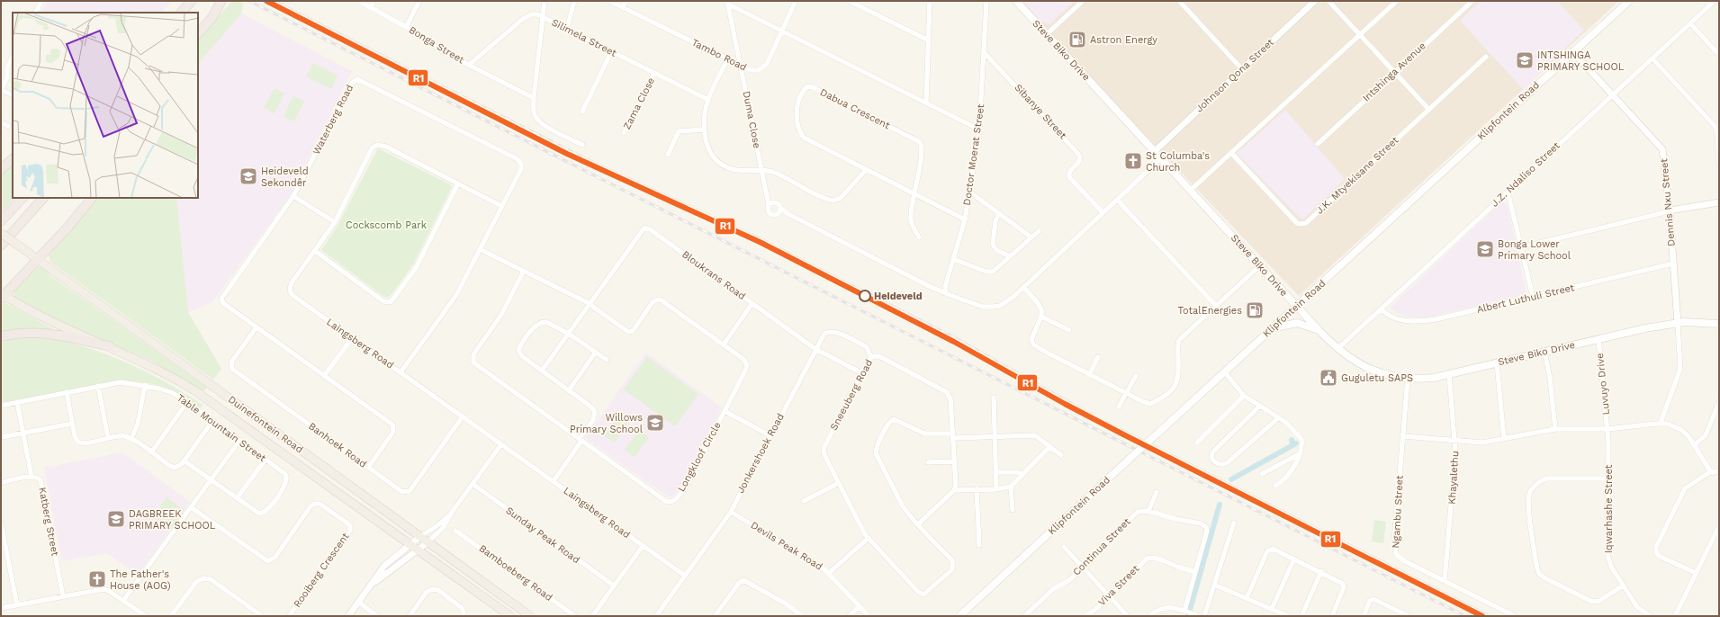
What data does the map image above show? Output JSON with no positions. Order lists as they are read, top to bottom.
{
  "streets": {
    "main road": ["Steve Biko Drive", "Klipfontein Road", "Duinefontein Road"],
    "street": [
      "Silimela Street",
      "Bonga Street",
      "Tambo Road",
      "Intshinga Avenue",
      "Johnson Qona Street",
      "Zama Close",
      "Dabua Crescent",
      "Sibanye Street",
      "Waterberg Road",
      "Duma Close",
      "Doctor Moerat Street",
      "J.Z. Ndaliso Street",
      "J.K. Mtyekisane Street",
      "Dennis Nxu Street",
      "Bloukrans Road",
      "Albert Luthuli Street",
      "Laingsberg Road",
      "Luvuyo Drive",
      "Sneeuberg Road",
      "Table Mountain Street",
      "Banhoek Road",
      "Jonkershoek Road",
      "Longkloof Circle",
      "Khayalethu",
      "Iqwarhashe Street",
      "Ngambu Street",
      "Katberg Street",
      "Sunday Peak Road",
      "Devils Peak Road",
      "Continua Street",
      "Rooiberg Crescent",
      "Bamboeberg Road",
      "Viva Street"
    ]
  },
  "crossings": [
    ["Silimela Street", "Bonga Street"],
    ["Silimela Street", "Zama Close"],
    ["Steve Biko Drive", "Johnson Qona Street"],
    ["Steve Biko Drive", "Klipfontein Road"],
    ["Steve Biko Drive", "J.Z. Ndaliso Street"],
    ["Steve Biko Drive", "Dennis Nxu Street"],
    ["Steve Biko Drive", "Luvuyo Drive"],
    ["Steve Biko Drive", "Khayalethu"],
    ["Steve Biko Drive", "Ngambu Street"],
    ["Tambo Road", "Duma Close"],
    ["Dabua Crescent", "Doctor Moerat Street"],
    ["Klipfontein Road", "Dennis Nxu Street"],
    ["Sibanye Street", "Doctor Moerat Street"],
    ["Waterberg Road", "Laingsberg Road"],
    ["Waterberg Road", "Banhoek Road"],
    ["Waterberg Road", "Longkloof Circle"],
    ["J.Z. Ndaliso Street", "Dennis Nxu Street"],
    ["J.Z. Ndaliso Street", "Albert Luthuli Street"],
    ["Dennis Nxu Street", "Albert Luthuli Street"],
    ["Bloukrans Road", "Sneeuberg Road"],
    ["Bloukrans Road", "Jonkershoek Road"],
    ["Bloukrans Road", "Longkloof Circle"],
    ["Laingsberg Road", "Banhoek Road"],
    ["Laingsberg Road", "Jonkershoek Road"],
    ["Luvuyo Drive", "Iqwarhashe Street"],
    ["Sneeuberg Road", "Jonkershoek Road"],
    ["Table Mountain Street", "Katberg Street"],
    ["Jonkershoek Road", "Devils Peak Road"],
    ["Khayalethu", "Ngambu Street"]
  ],
  "parks": ["Cockscomb Park"],
  "places": {
    "fuel station": ["Astron Energy", "TotalEnergies"],
    "school or university": [
      "INTSHINGA PRIMARY SCHOOL",
      "Heideveld Sekondêr",
      "Bonga Lower Primary School",
      "Willows Primary School",
      "DAGBREEK PRIMARY SCHOOL"
    ],
    "church": ["St Columba's Church", "The Father's House (AOG)"],
    "other": ["Heideveld"],
    "public building": ["Guguletu SAPS"]
  },
  "lines": ["transit line R1"]
}
